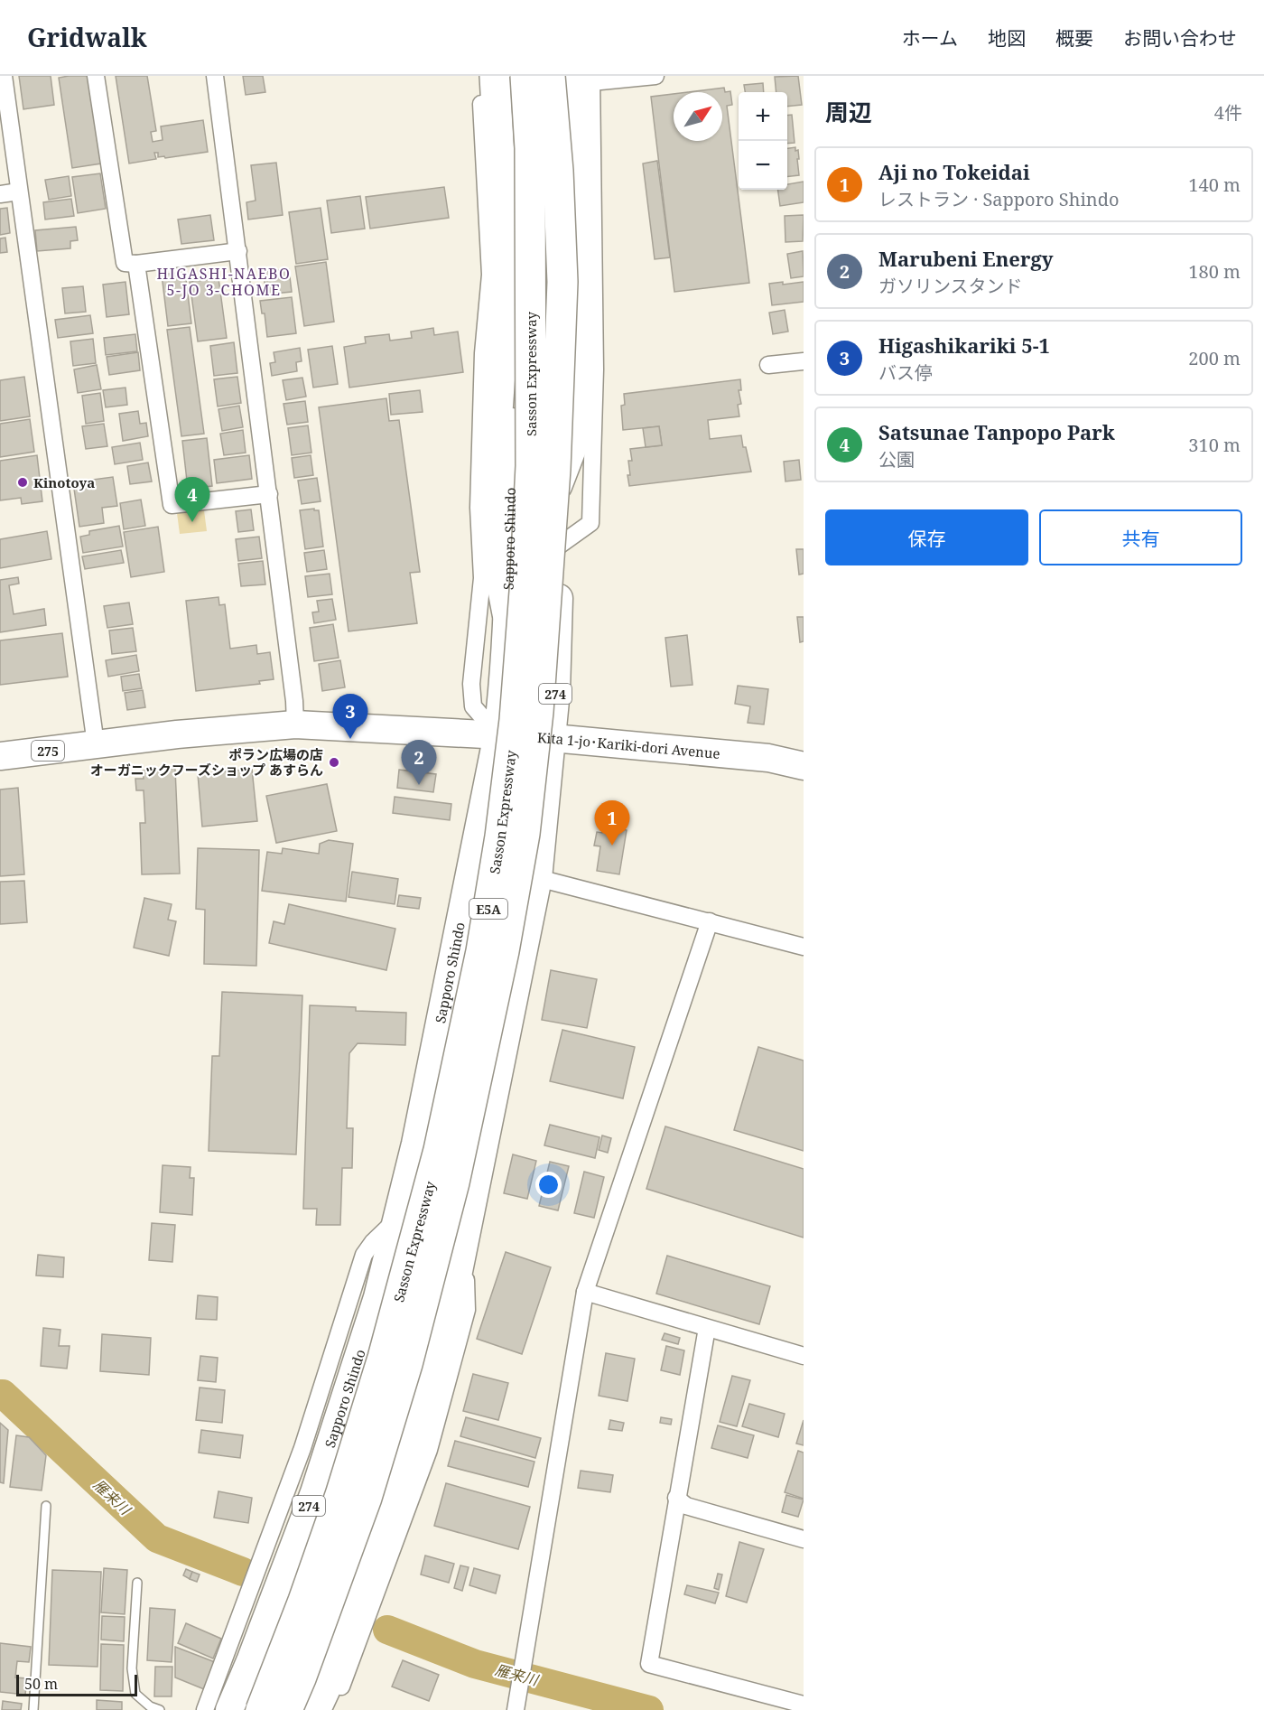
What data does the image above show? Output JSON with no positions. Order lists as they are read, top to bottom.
{
  "streets": {
    "highway": [
      "Sasson Expressway",
      "Sapporo Shindo",
      "274",
      "Kita 1-jo･Kariki-dori Avenue",
      "275",
      "E5A"
    ]
  },
  "crossings": [
    ["Sapporo Shindo", "Kita 1-jo･Kariki-dori Avenue"],
    ["274", "Kita 1-jo･Kariki-dori Avenue"]
  ],
  "districts": ["HIGASHI-NAEBO 5-JO 3-CHOME"],
  "water": ["雁来川"],
  "places": ["Kinotoya", "ポラン広場の店 オーガニックフーズショップ あすらん"],
  "scale_bar": "50 m",
  "north": "top right",
  "page": {
    "header": "Gridwalk",
    "nav": [
      "ホーム",
      "地図",
      "概要",
      "お問い合わせ"
    ],
    "heading": ["周辺", "4件"],
    "map_buttons": ["+", "−"],
    "list": [
      {
        "mark": "1",
        "name": "Aji no Tokeidai",
        "note": "レストラン · Sapporo Shindo",
        "value": "140 m"
      },
      {
        "mark": "2",
        "name": "Marubeni Energy",
        "note": "ガソリンスタンド",
        "value": "180 m"
      },
      {
        "mark": "3",
        "name": "Higashikariki 5-1",
        "note": "バス停",
        "value": "200 m"
      },
      {
        "mark": "4",
        "name": "Satsunae Tanpopo Park",
        "note": "公園",
        "value": "310 m"
      }
    ],
    "pins": [
      "4",
      "3",
      "2",
      "1"
    ],
    "buttons": ["保存", "共有"],
    "scale": "50 m"
  }
}
